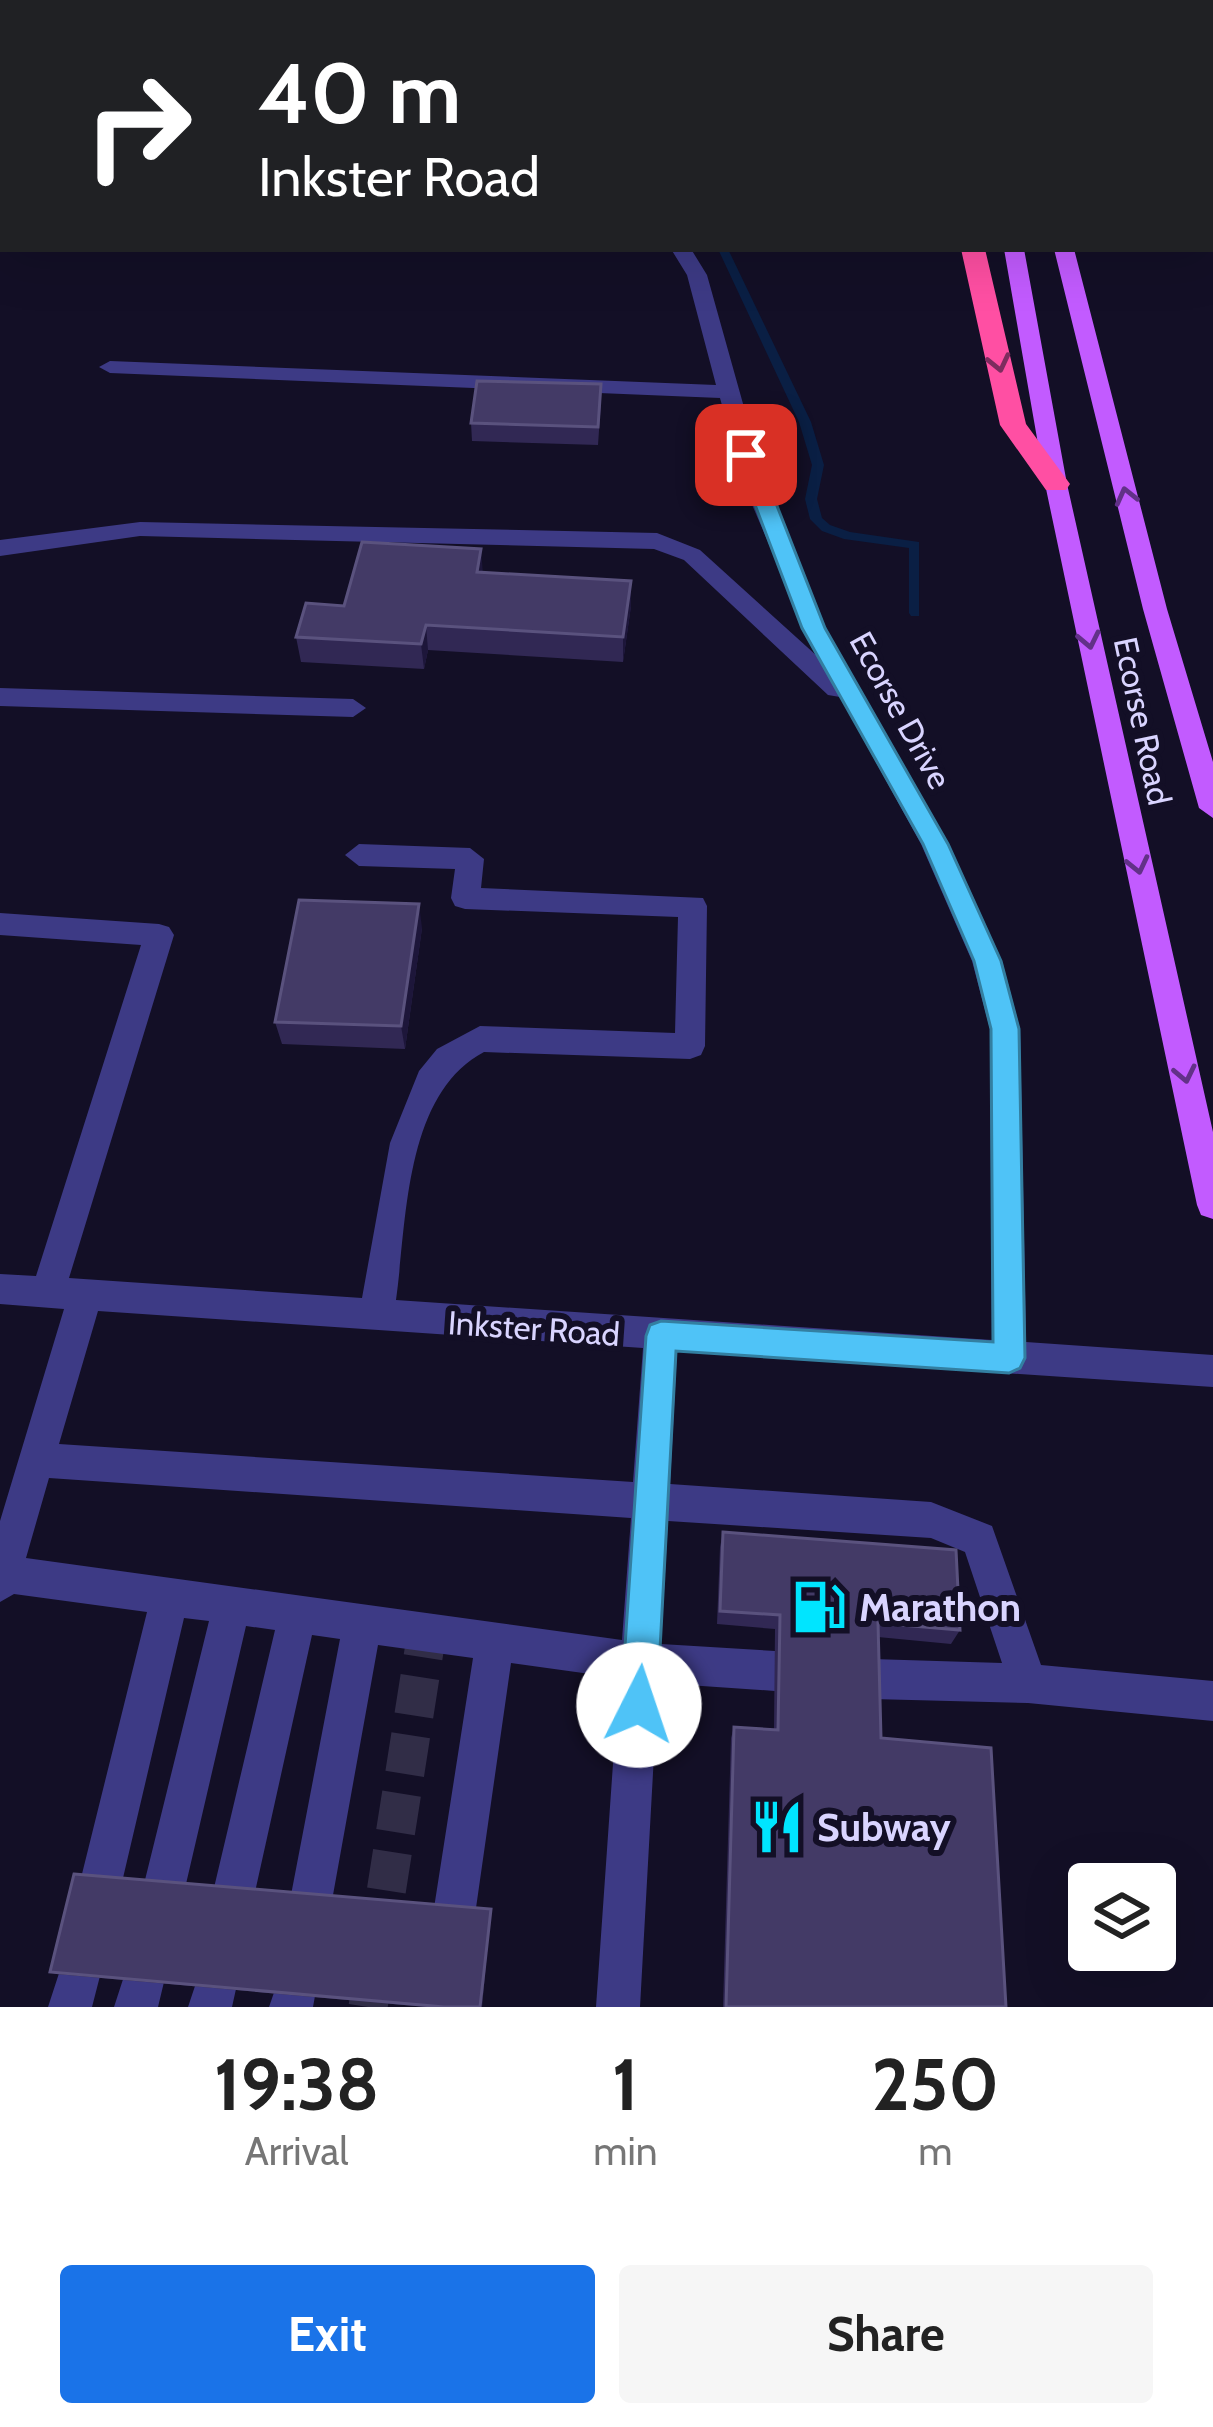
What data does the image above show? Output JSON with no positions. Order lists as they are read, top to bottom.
{
  "streets": {
    "main road": ["Ecorse Road"],
    "street": ["Ecorse Drive", "Inkster Road"]
  },
  "crossings": [
    ["Ecorse Drive", "Inkster Road"]
  ],
  "places": {
    "fuel station": ["Marathon"],
    "restaurant": ["Subway"]
  },
  "page": {
    "turn": ["40 m", "Inkster Road"],
    "eta": [
      "19:38",
      "Arrival",
      "1",
      "min",
      "250",
      "m"
    ],
    "buttons": ["Exit", "Share"]
  }
}
